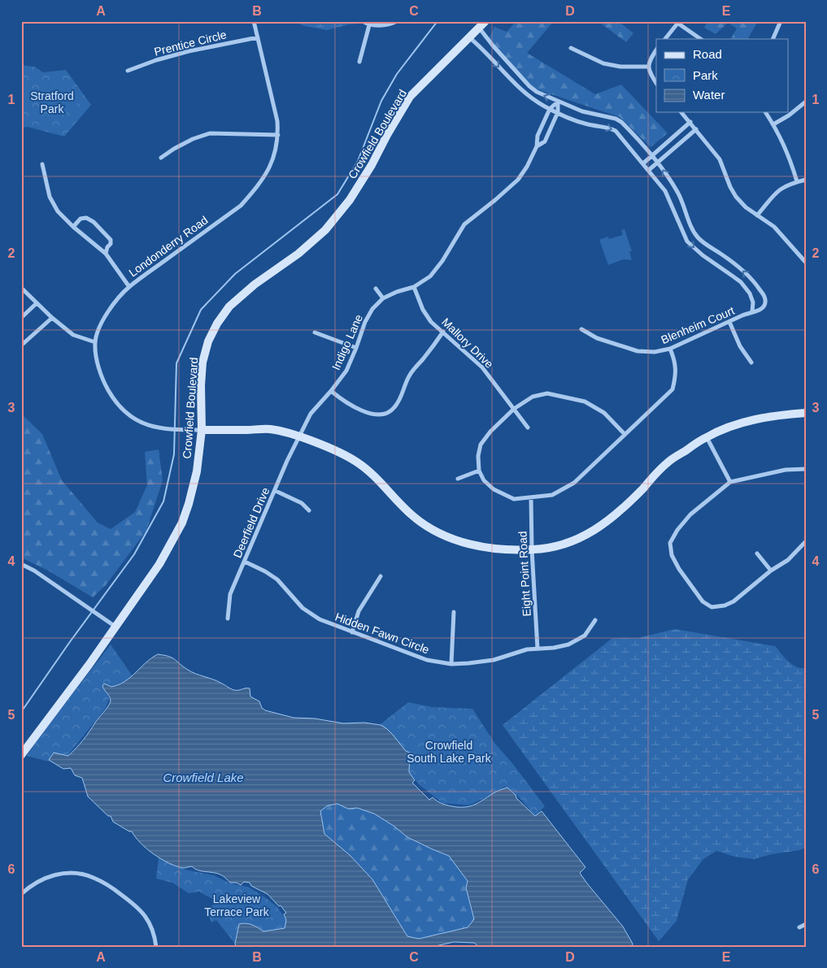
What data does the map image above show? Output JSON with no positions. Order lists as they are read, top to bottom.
{
  "streets": {
    "main road": ["Crowfield Boulevard"],
    "street": [
      "Prentice Circle",
      "Londonderry Road",
      "Blenheim Court",
      "Indigo Lane",
      "Mallory Drive",
      "Deerfield Drive",
      "Eight Point Road",
      "Hidden Fawn Circle"
    ]
  },
  "crossings": [
    ["Prentice Circle", "Londonderry Road"],
    ["Crowfield Boulevard", "Londonderry Road"],
    ["Indigo Lane", "Mallory Drive"],
    ["Indigo Lane", "Deerfield Drive"],
    ["Mallory Drive", "Eight Point Road"],
    ["Deerfield Drive", "Hidden Fawn Circle"],
    ["Eight Point Road", "Hidden Fawn Circle"]
  ],
  "water": ["Crowfield Lake"],
  "parks": ["Stratford Park", "Crowfield South Lake Park", "Lakeview Terrace Park"],
  "legend": ["Road", "Park", "Water"],
  "grid": {
    "columns": [
      "A",
      "B",
      "C",
      "D",
      "E"
    ],
    "rows": [
      "1",
      "2",
      "3",
      "4",
      "5",
      "6"
    ]
  }
}
